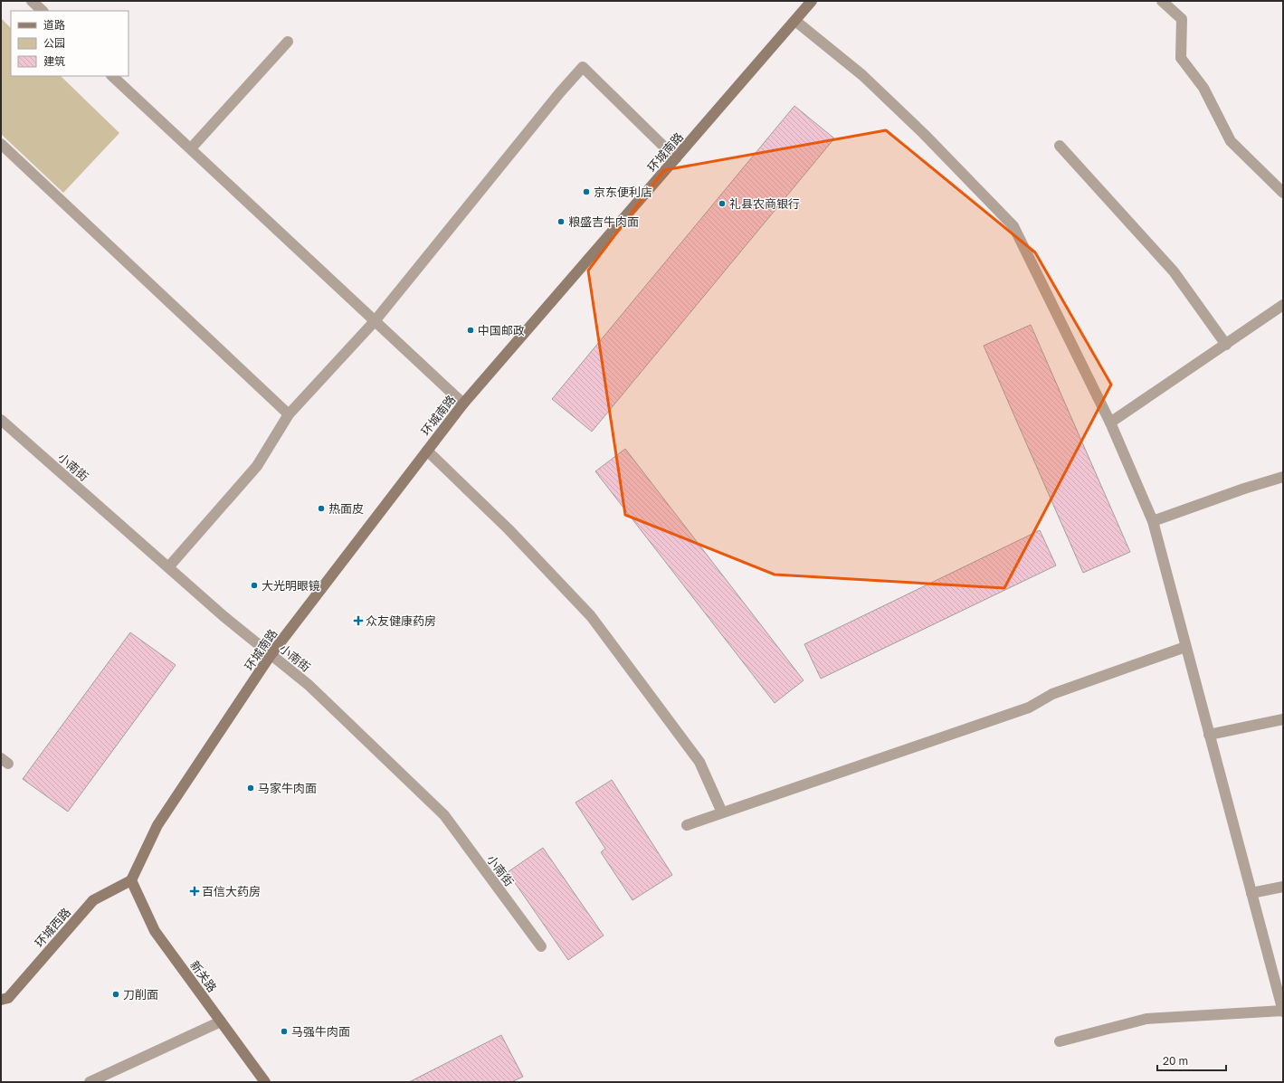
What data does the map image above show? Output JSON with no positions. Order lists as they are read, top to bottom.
{
  "streets": {
    "main road": ["环城南路", "环城西路", "新关路"],
    "street": ["小南街"]
  },
  "crossings": [
    ["环城南路", "小南街"],
    ["环城南路", "环城西路"],
    ["环城南路", "新关路"],
    ["环城西路", "新关路"]
  ],
  "places": {
    "other": [
      "京东便利店",
      "礼县农商银行",
      "粮盛吉牛肉面",
      "中国邮政",
      "热面皮",
      "大光明眼镜",
      "马家牛肉面",
      "刀削面",
      "马强牛肉面"
    ],
    "health": ["众友健康药房", "百信大药房"]
  },
  "legend": ["道路", "公园", "建筑"],
  "scale_bar": "20 m"
}
